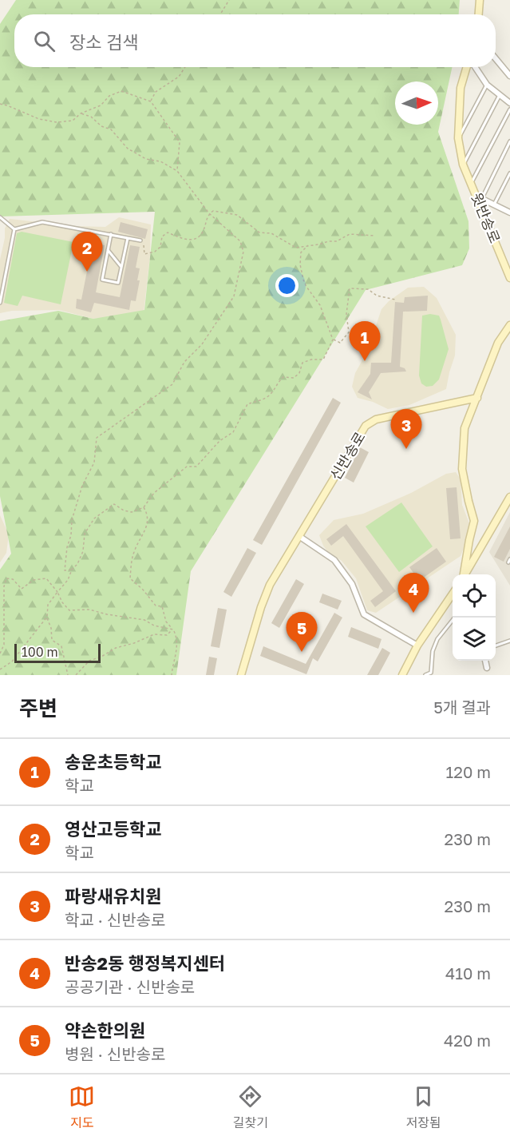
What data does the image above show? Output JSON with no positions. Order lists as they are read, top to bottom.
{
  "streets": {
    "main road": ["윗반송로", "신반송로"]
  },
  "scale_bar": "100 m",
  "north": "right",
  "page": {
    "search": "장소 검색",
    "pins": [
      "2",
      "1",
      "3",
      "4",
      "5"
    ],
    "scale": "100 m",
    "heading": ["주변", "5개 결과"],
    "list": [
      {
        "mark": "1",
        "name": "송운초등학교",
        "note": "학교",
        "value": "120 m"
      },
      {
        "mark": "2",
        "name": "영산고등학교",
        "note": "학교",
        "value": "230 m"
      },
      {
        "mark": "3",
        "name": "파랑새유치원",
        "note": "학교 · 신반송로",
        "value": "230 m"
      },
      {
        "mark": "4",
        "name": "반송2동 행정복지센터",
        "note": "공공기관 · 신반송로",
        "value": "410 m"
      },
      {
        "mark": "5",
        "name": "약손한의원",
        "note": "병원 · 신반송로",
        "value": "420 m"
      }
    ],
    "nav": ["지도", "길찾기", "저장됨"]
  }
}
